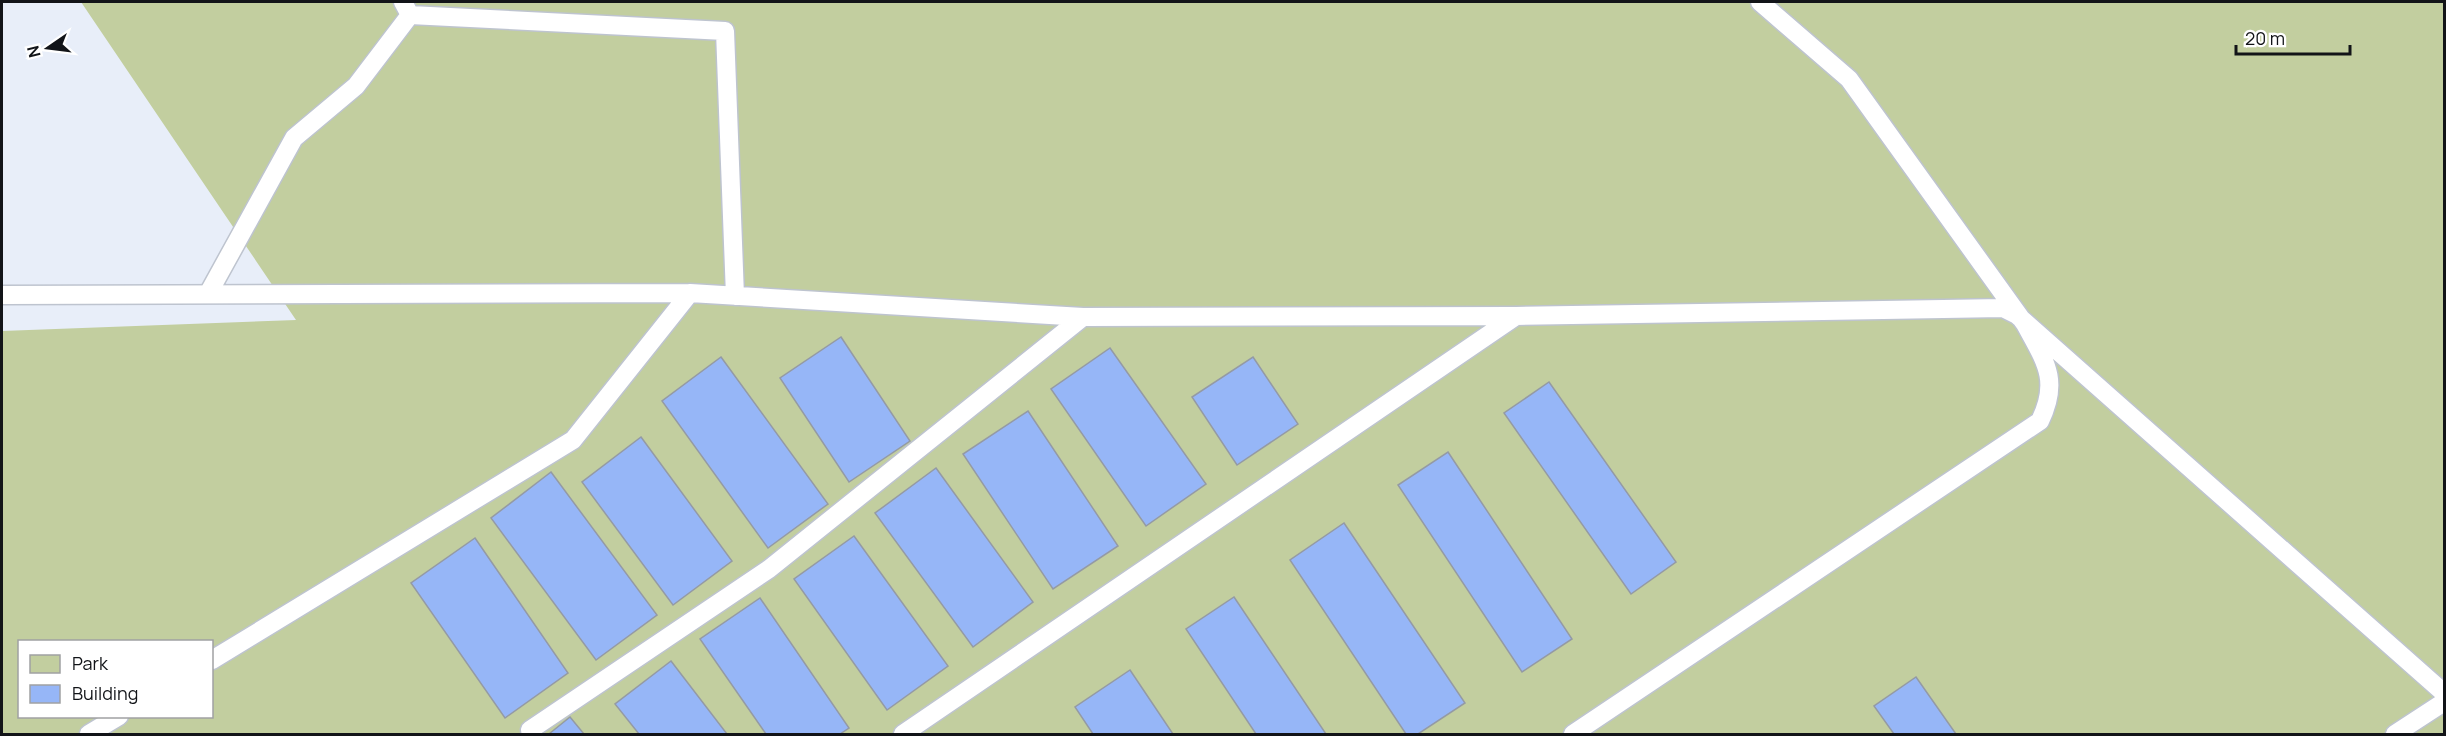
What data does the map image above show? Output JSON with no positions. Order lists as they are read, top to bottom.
{
  "legend": ["Park", "Building"],
  "scale_bar": "20 m",
  "north": "left"
}
